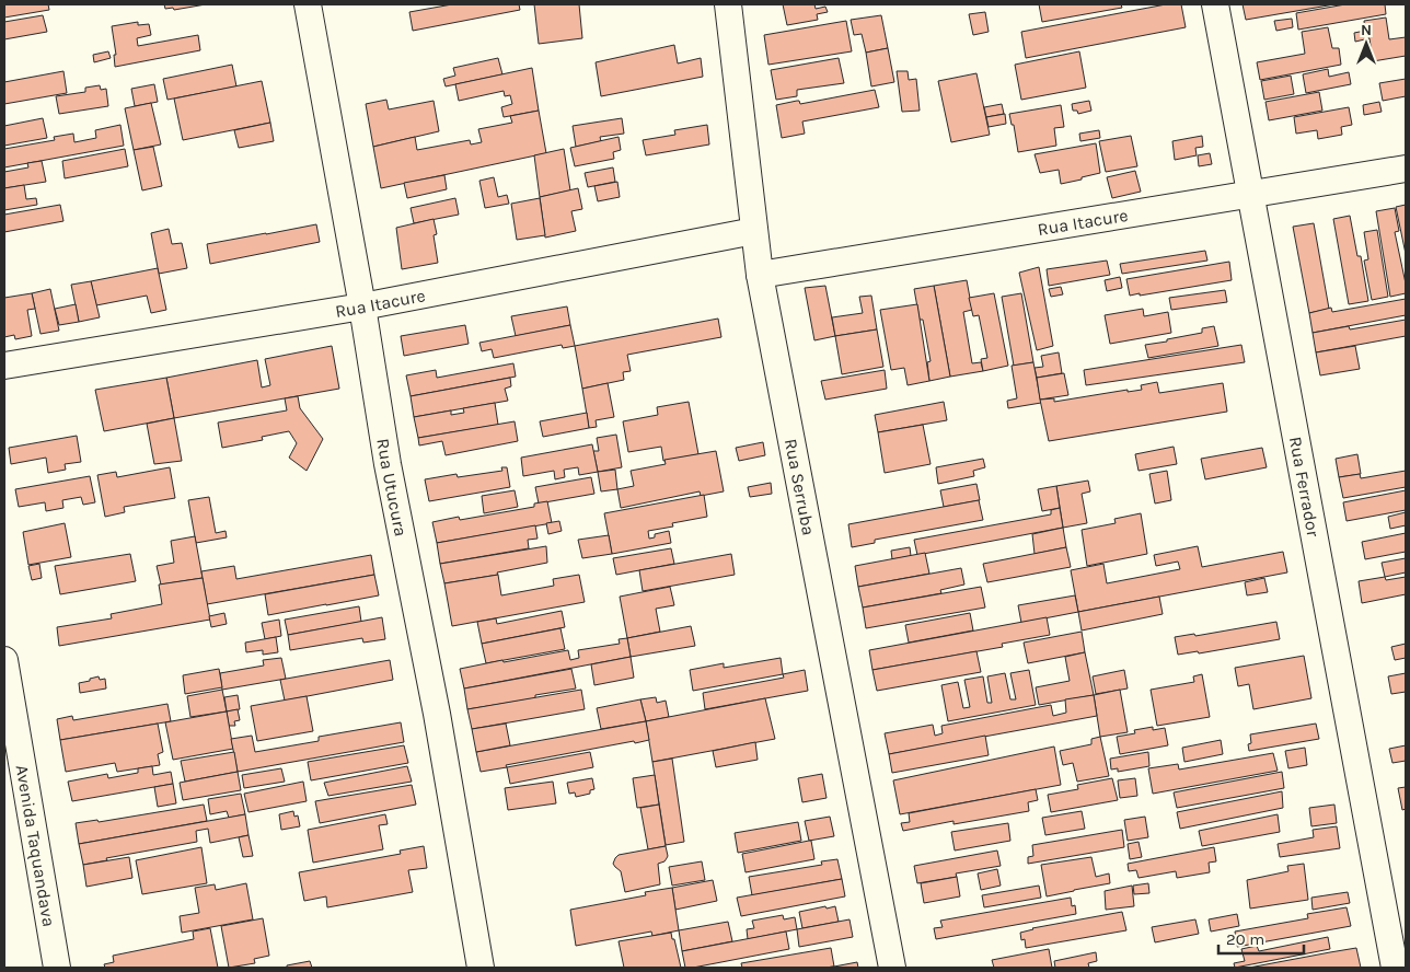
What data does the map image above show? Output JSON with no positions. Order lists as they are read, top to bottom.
{
  "streets": {
    "street": [
      "Rua Itacure",
      "Rua Utucura",
      "Rua Ferrador",
      "Rua Serruba",
      "Avenida Taquandava"
    ]
  },
  "crossings": [
    ["Rua Itacure", "Rua Utucura"],
    ["Rua Itacure", "Rua Ferrador"],
    ["Rua Itacure", "Rua Serruba"]
  ],
  "scale_bar": "20 m",
  "north": "top"
}
